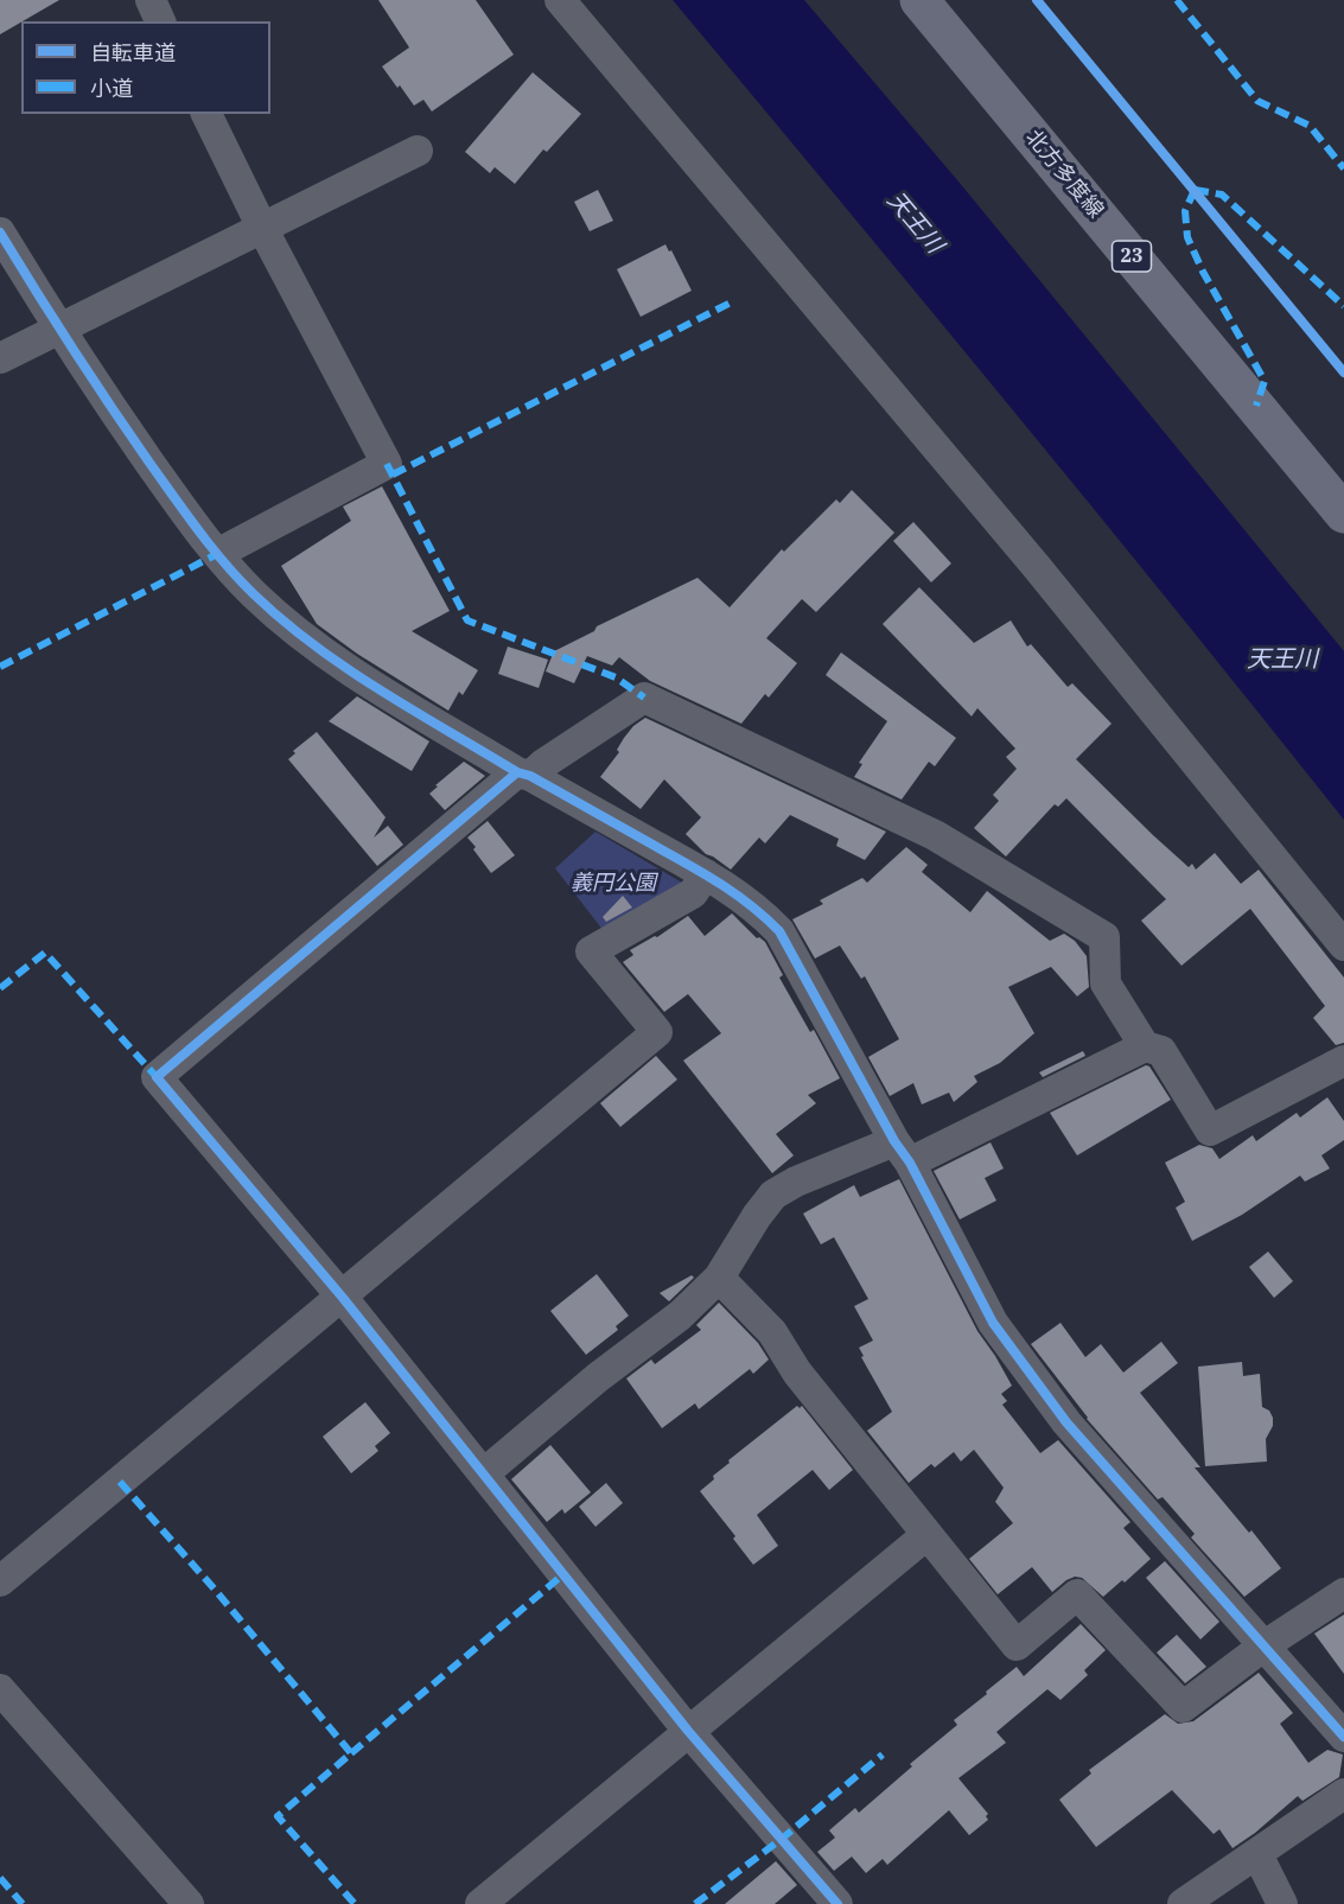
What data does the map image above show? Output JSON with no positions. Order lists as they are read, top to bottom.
{
  "streets": {
    "main road": ["北方多度線", "23"]
  },
  "water": ["天王川"],
  "parks": ["義円公園"],
  "legend": ["自転車道", "小道"]
}
